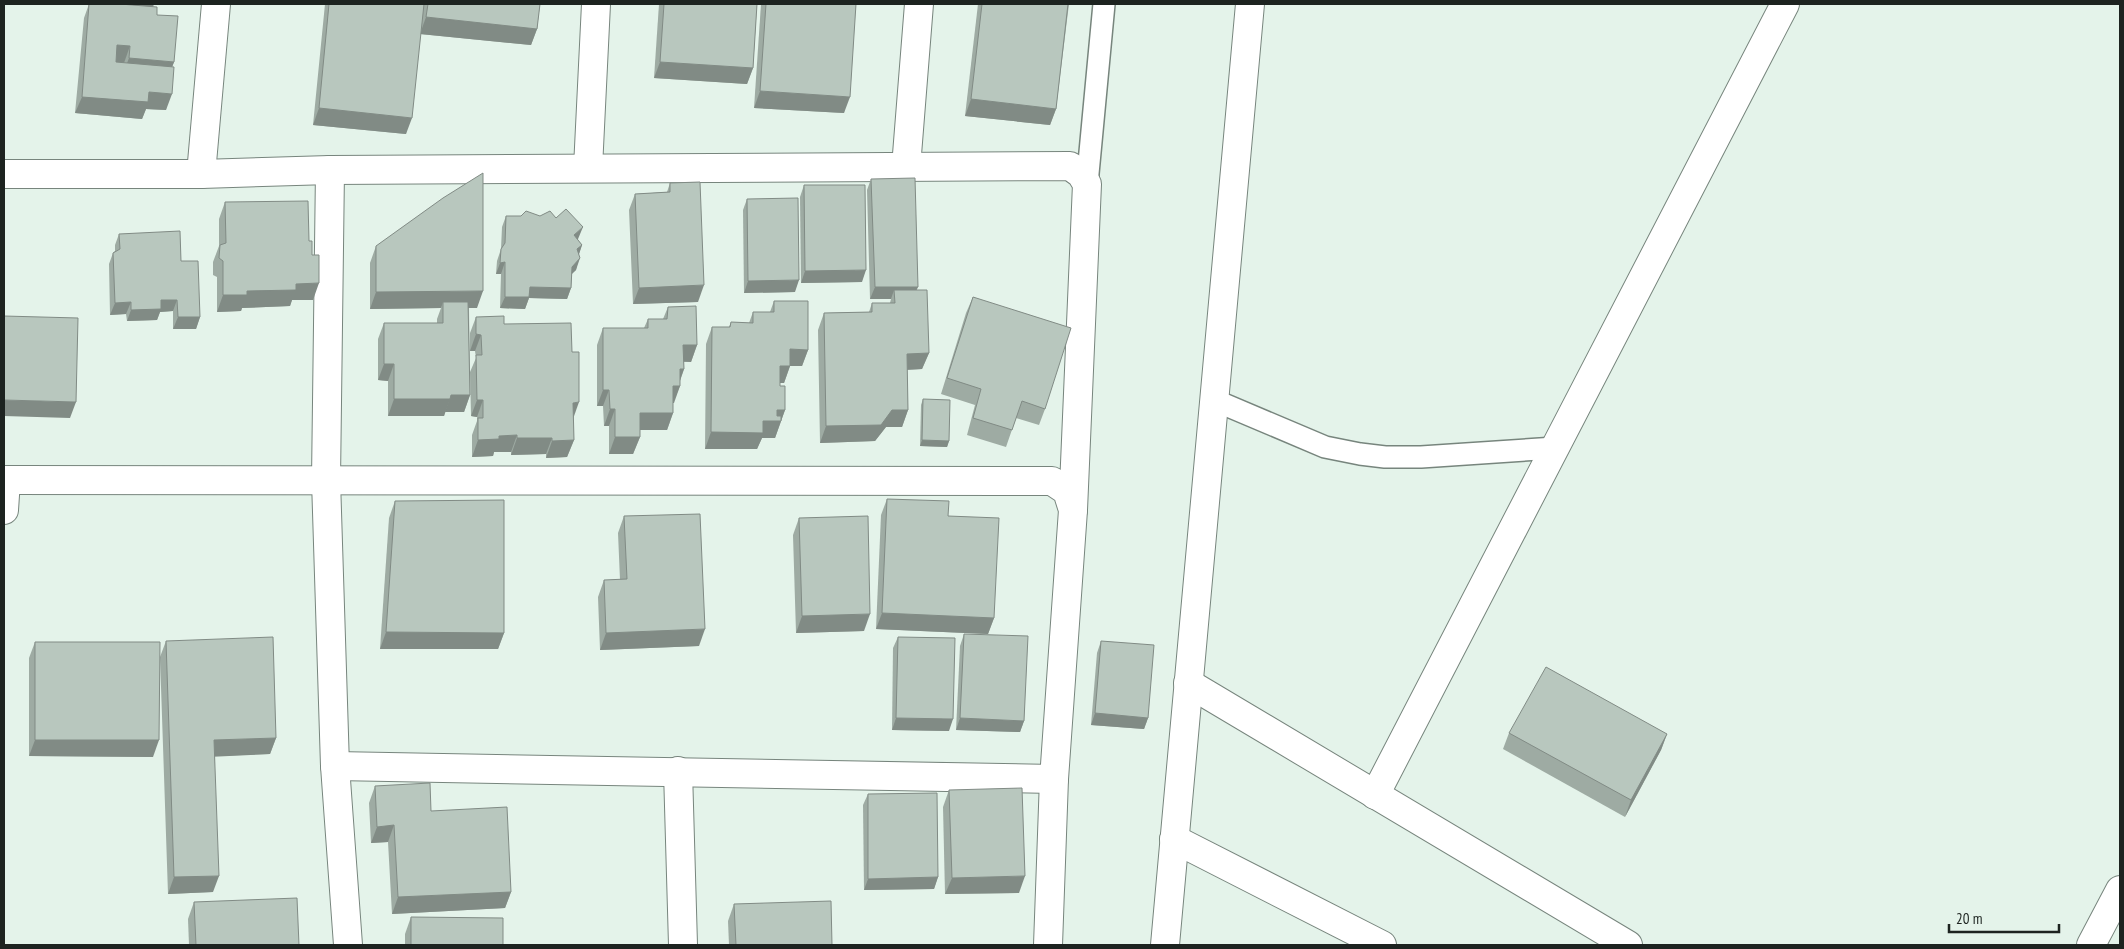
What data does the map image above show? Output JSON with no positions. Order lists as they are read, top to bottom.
{
  "scale_bar": "20 m"
}
